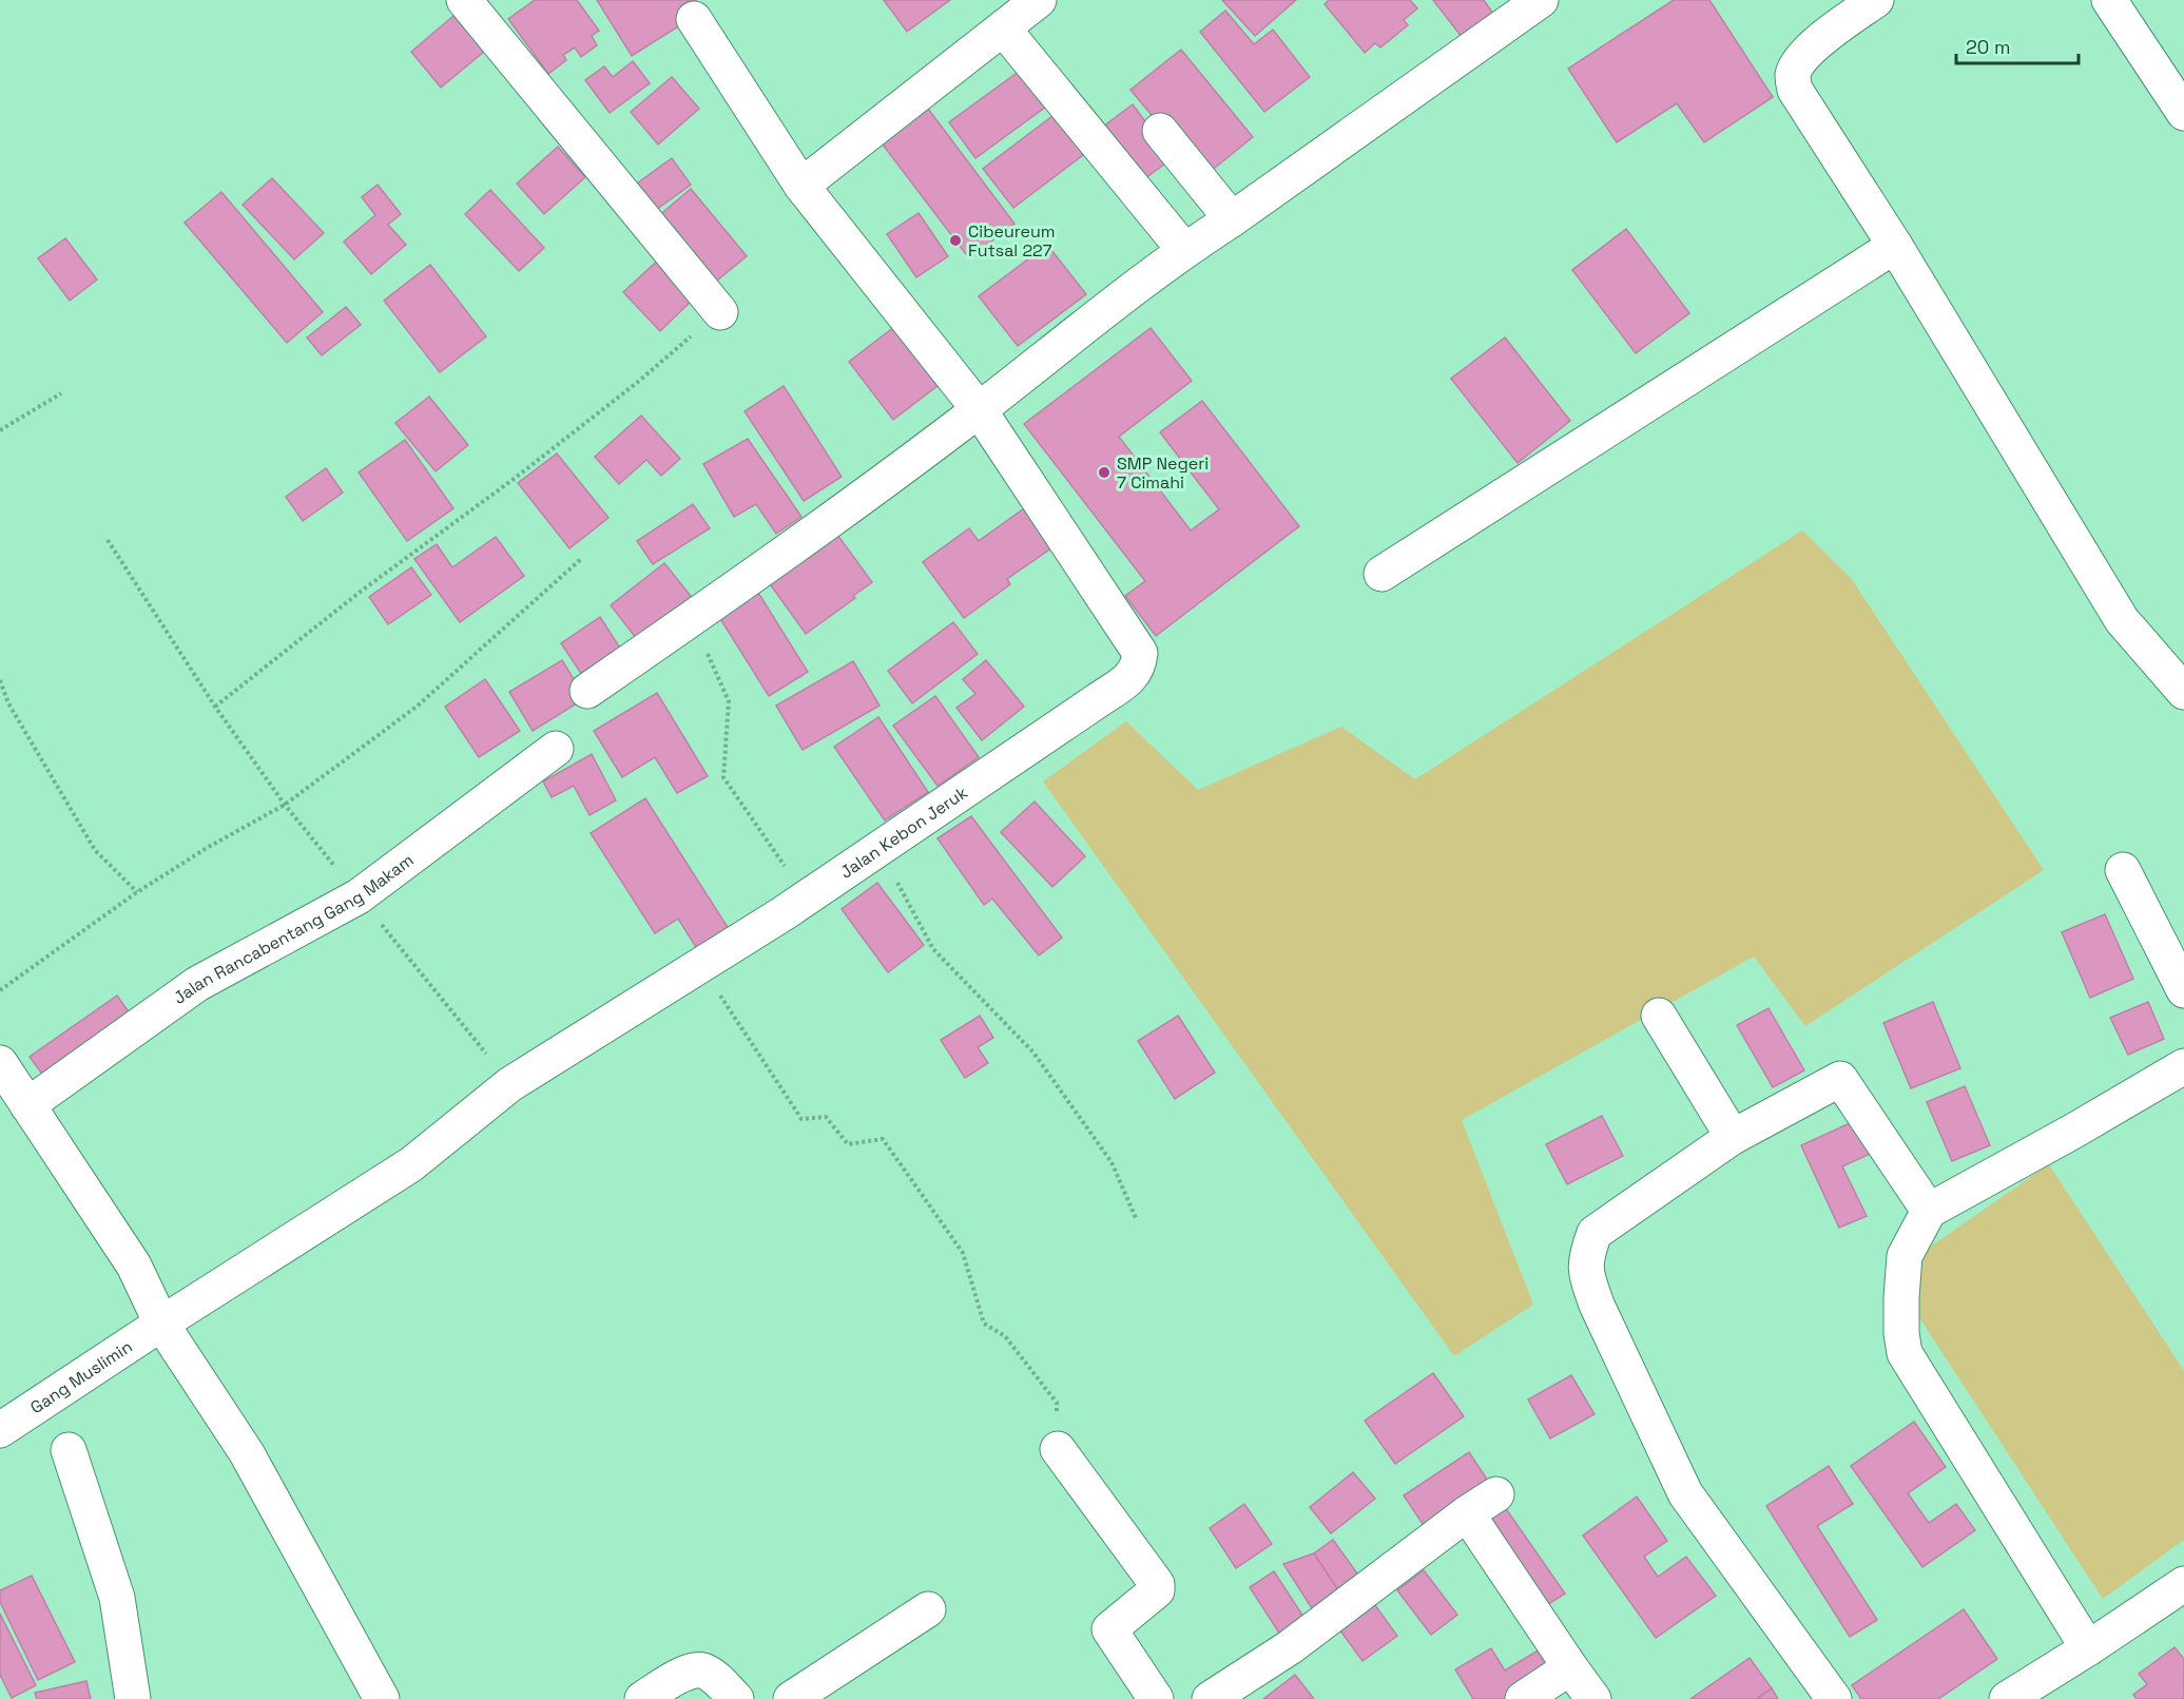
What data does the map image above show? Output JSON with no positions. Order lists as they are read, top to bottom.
{
  "streets": {
    "street": ["Jalan Kebon Jeruk", "Jalan Rancabentang Gang Makam", "Gang Muslimin"]
  },
  "crossings": [
    ["Jalan Kebon Jeruk", "Gang Muslimin"]
  ],
  "places": ["Cibeureum Futsal 227", "SMP Negeri 7 Cimahi"],
  "scale_bar": "20 m"
}
